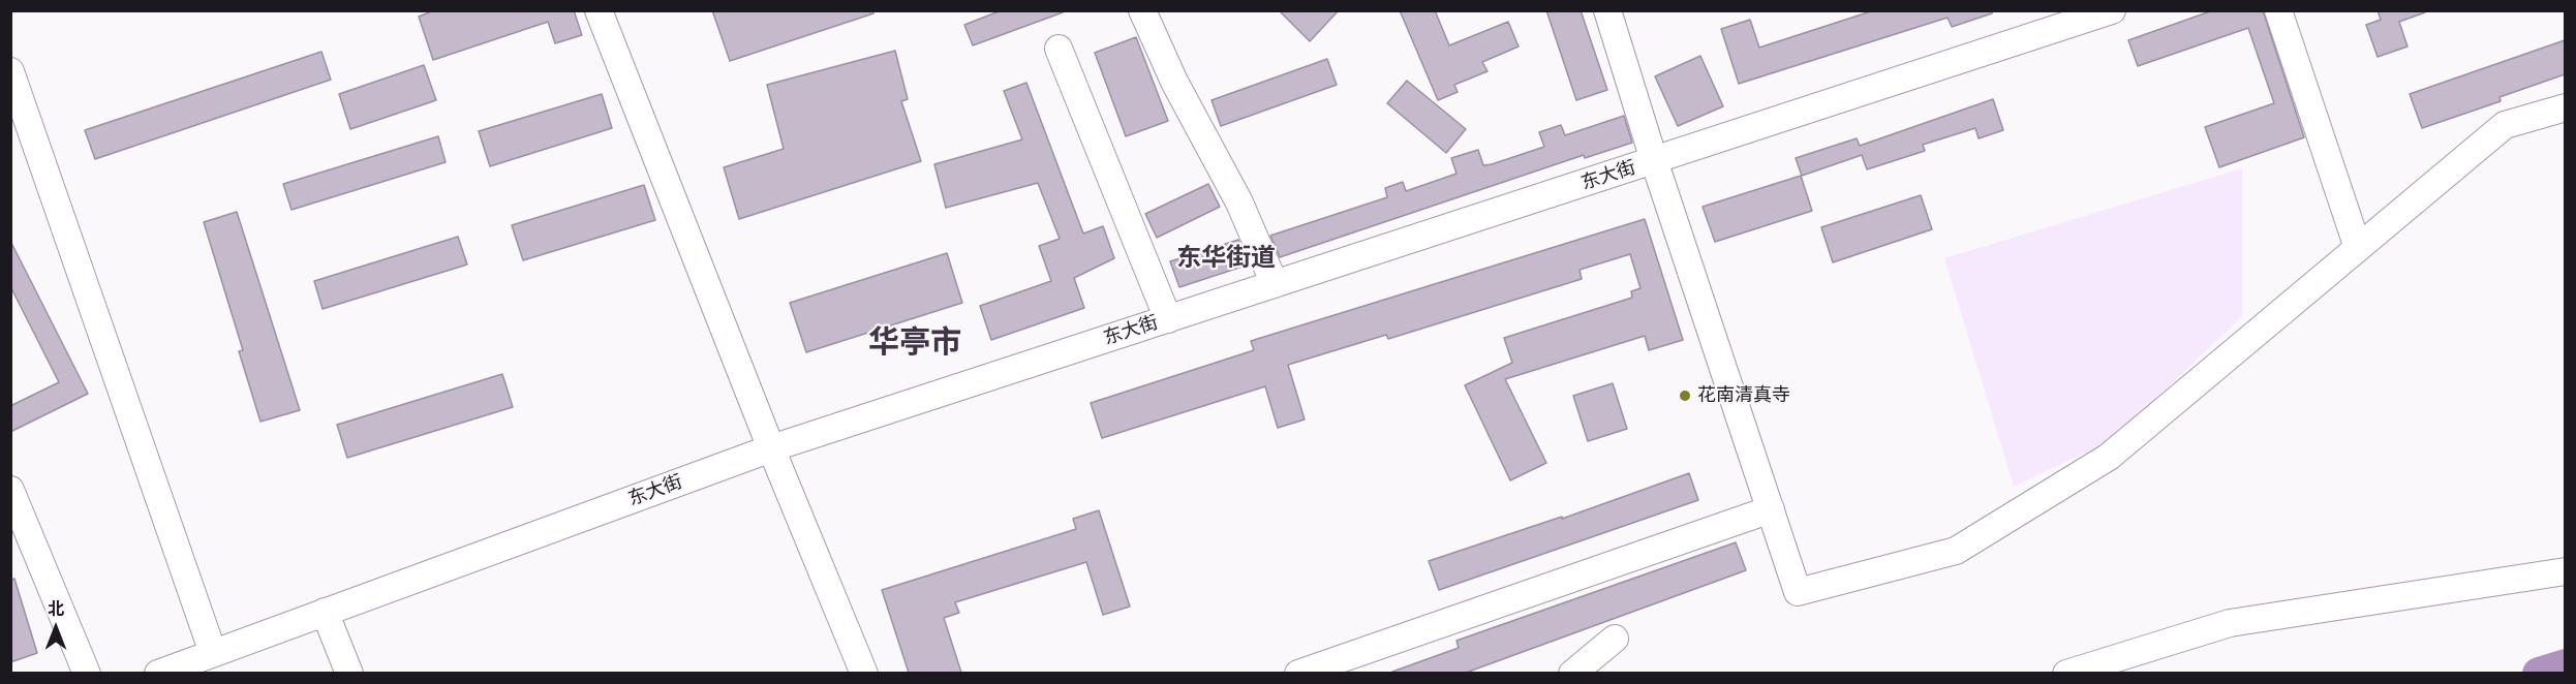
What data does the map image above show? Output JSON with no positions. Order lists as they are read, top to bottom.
{
  "streets": {
    "street": ["东大街"]
  },
  "districts": ["东华街道", "华亭市"],
  "places": ["花南清真寺"],
  "north": "top"
}
